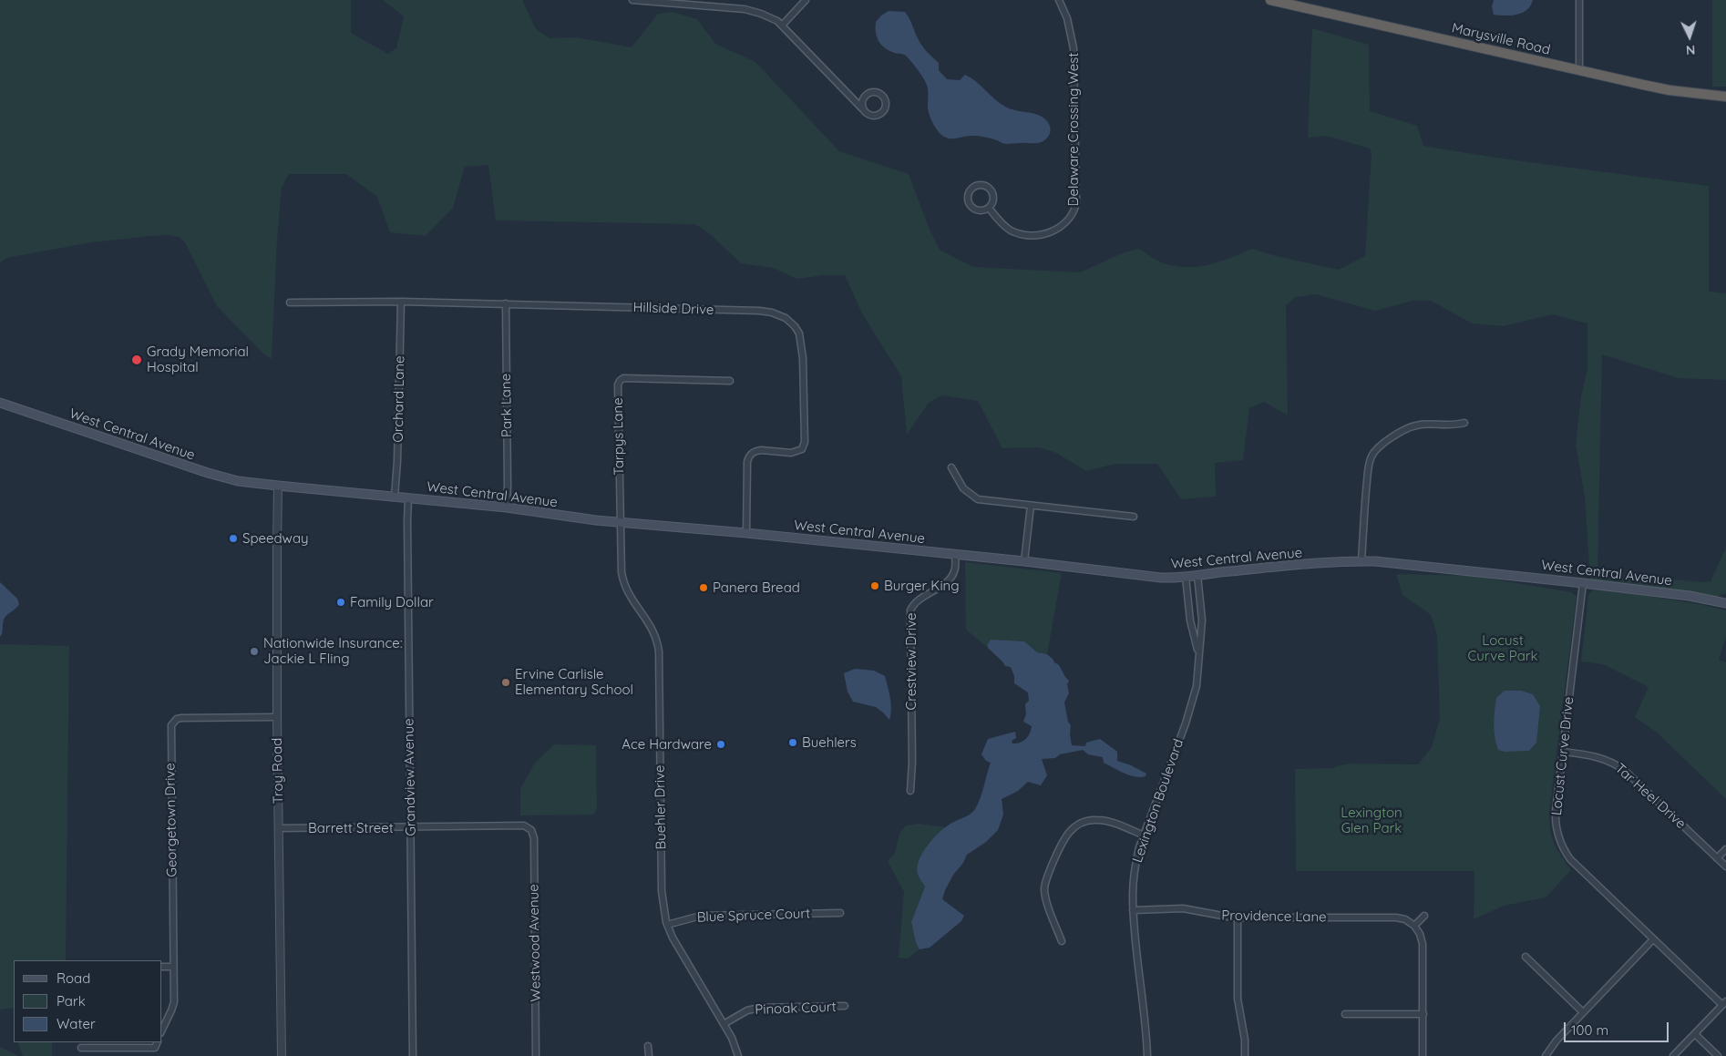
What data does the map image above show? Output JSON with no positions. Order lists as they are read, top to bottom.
{
  "streets": {
    "highway": ["Marysville Road"],
    "main road": ["West Central Avenue"],
    "street": [
      "Delaware Crossing West",
      "Hillside Drive",
      "Orchard Lane",
      "Park Lane",
      "Tarpys Lane",
      "Crestview Drive",
      "Locust Curve Drive",
      "Troy Road",
      "Grandview Avenue",
      "Tar Heel Drive",
      "Lexington Boulevard",
      "Buehler Drive",
      "Georgetown Drive",
      "Barrett Street",
      "Blue Spruce Court",
      "Providence Lane",
      "Westwood Avenue",
      "Pinoak Court"
    ]
  },
  "crossings": [
    ["Hillside Drive", "Orchard Lane"],
    ["Hillside Drive", "Park Lane"],
    ["Hillside Drive", "West Central Avenue"],
    ["Orchard Lane", "West Central Avenue"],
    ["Park Lane", "West Central Avenue"],
    ["West Central Avenue", "Tarpys Lane"],
    ["West Central Avenue", "Crestview Drive"],
    ["West Central Avenue", "Locust Curve Drive"],
    ["West Central Avenue", "Troy Road"],
    ["West Central Avenue", "Grandview Avenue"],
    ["West Central Avenue", "Lexington Boulevard"],
    ["West Central Avenue", "Buehler Drive"],
    ["Tarpys Lane", "Buehler Drive"],
    ["Locust Curve Drive", "Tar Heel Drive"],
    ["Troy Road", "Georgetown Drive"],
    ["Troy Road", "Barrett Street"],
    ["Grandview Avenue", "Barrett Street"],
    ["Lexington Boulevard", "Providence Lane"],
    ["Buehler Drive", "Blue Spruce Court"],
    ["Buehler Drive", "Pinoak Court"],
    ["Barrett Street", "Westwood Avenue"]
  ],
  "parks": ["Locust Curve Park", "Lexington Glen Park"],
  "places": [
    "Grady Memorial Hospital",
    "Speedway",
    "Burger King",
    "Panera Bread",
    "Family Dollar",
    "Nationwide Insurance: Jackie L Fling",
    "Ervine Carlisle Elementary School",
    "Buehlers",
    "Ace Hardware"
  ],
  "legend": ["Road", "Park", "Water"],
  "scale_bar": "100 m",
  "north": "bottom"
}
